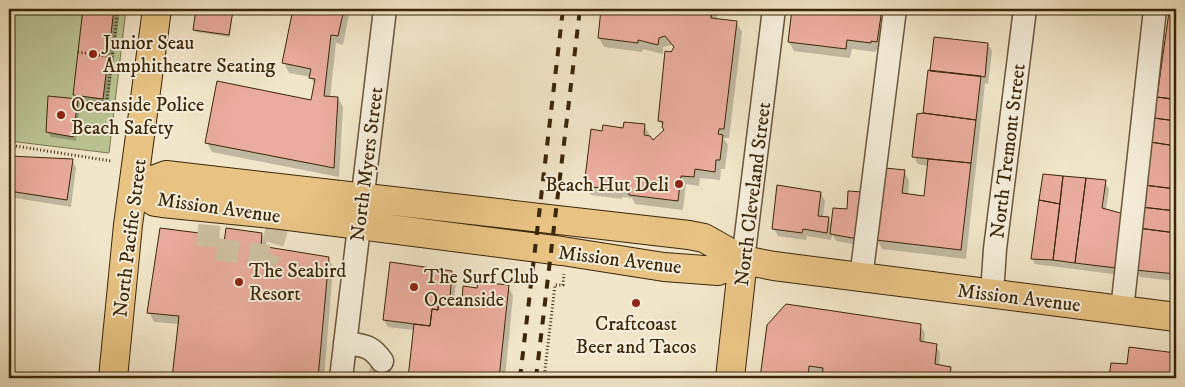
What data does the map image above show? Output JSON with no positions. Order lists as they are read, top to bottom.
{
  "streets": {
    "main road": ["North Cleveland Street", "Mission Avenue", "North Pacific Street"],
    "street": ["North Tremont Street", "North Myers Street"]
  },
  "crossings": [
    ["North Tremont Street", "Mission Avenue"],
    ["North Myers Street", "Mission Avenue"],
    ["North Cleveland Street", "Mission Avenue"],
    ["Mission Avenue", "North Pacific Street"]
  ],
  "places": [
    "Junior Seau Amphitheatre Seating",
    "Oceanside Police Beach Safety",
    "Beach Hut Deli",
    "The Seabird Resort",
    "The Surf Club Oceanside",
    "Craftcoast Beer and Tacos"
  ]
}
